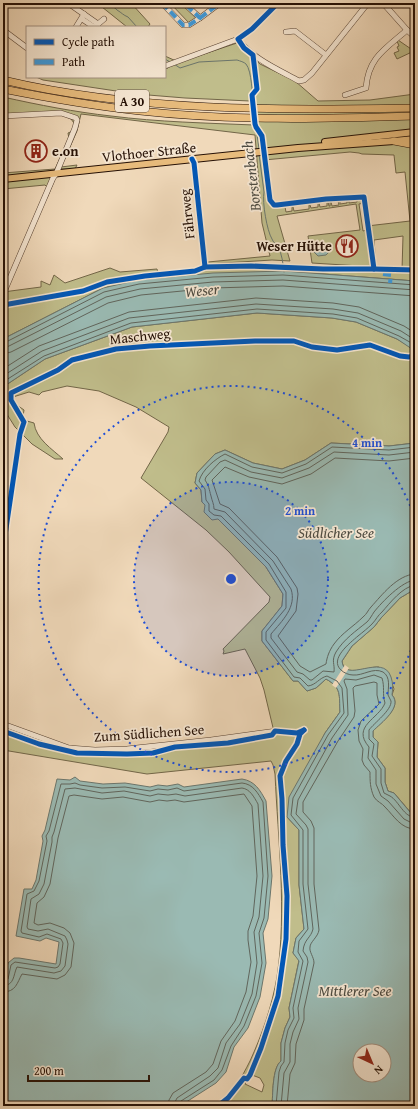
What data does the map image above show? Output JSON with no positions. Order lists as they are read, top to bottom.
{
  "streets": {
    "highway": ["A 30"],
    "main road": ["Vlothoer Straße"],
    "street": ["Fährweg", "Zum Südlichen See"],
    "cycle path": ["Maschweg"]
  },
  "crossings": [
    ["Vlothoer Straße", "Fährweg"]
  ],
  "water": [
    "Borstenbach",
    "Weser",
    "Südlicher See",
    "Mittlerer See"
  ],
  "places": {
    "building": ["e.on"],
    "restaurant": ["Weser Hütte"]
  },
  "legend": ["Cycle path", "Path"],
  "scale_bar": "200 m",
  "north": "bottom right",
  "rings": ["4 min", "2 min"]
}
